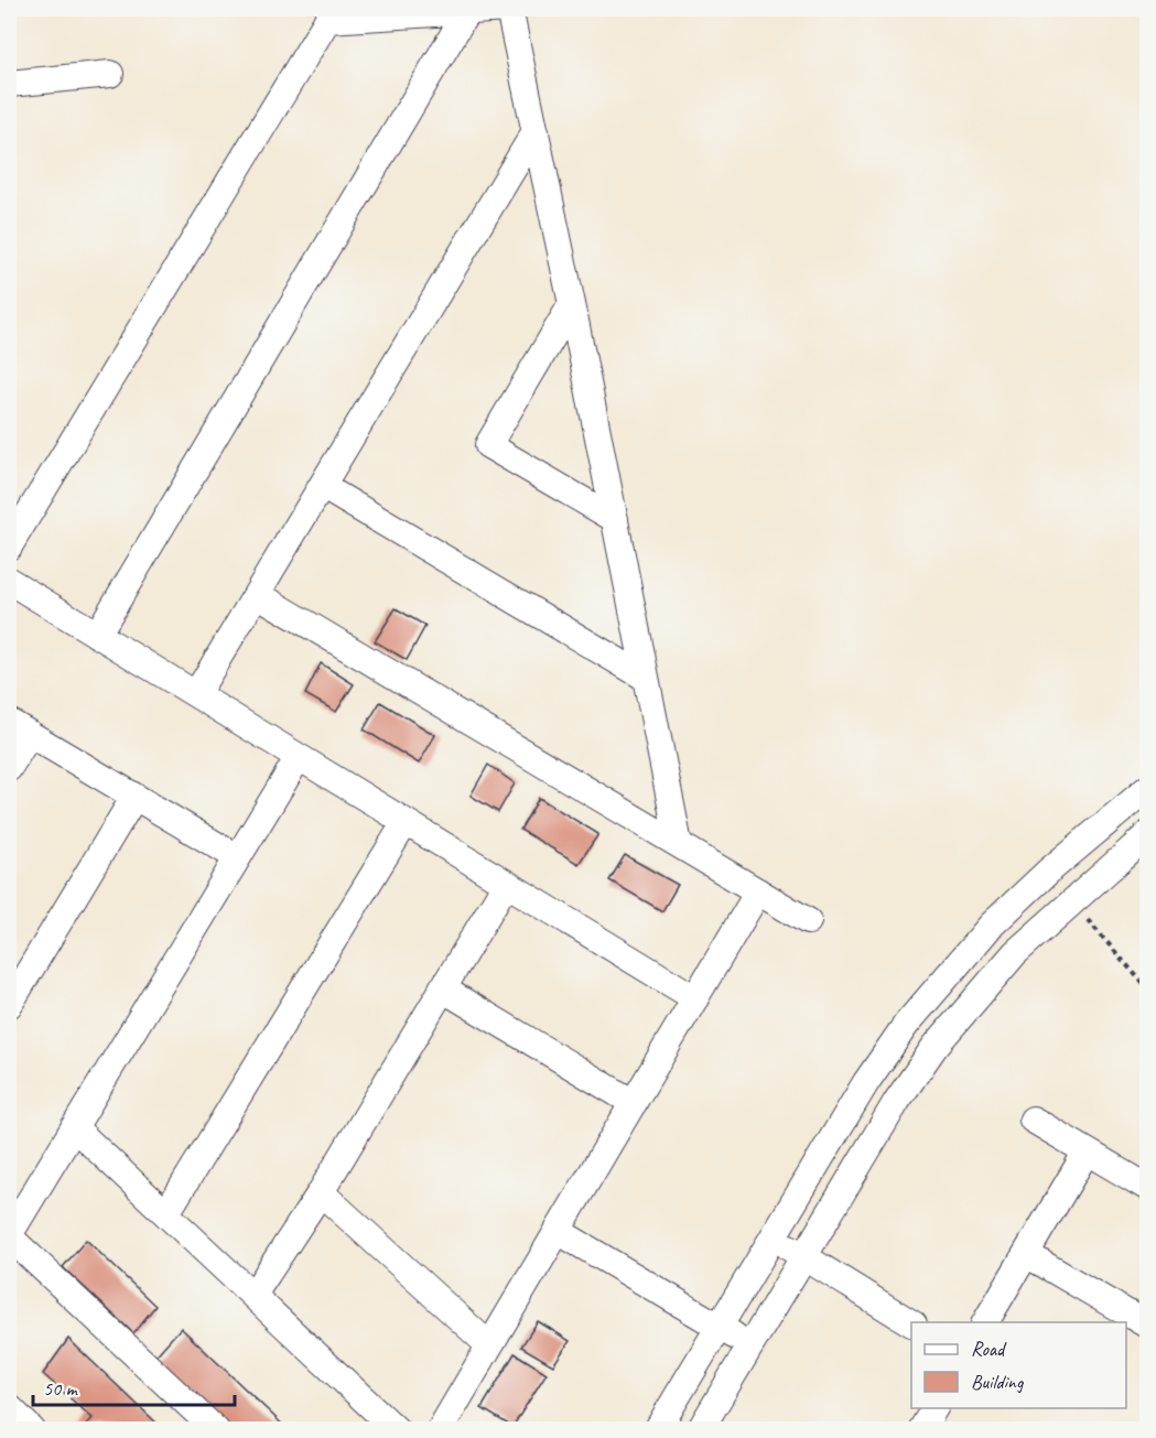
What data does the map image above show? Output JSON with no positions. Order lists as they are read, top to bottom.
{
  "legend": ["Road", "Building"],
  "scale_bar": "50 m"
}
